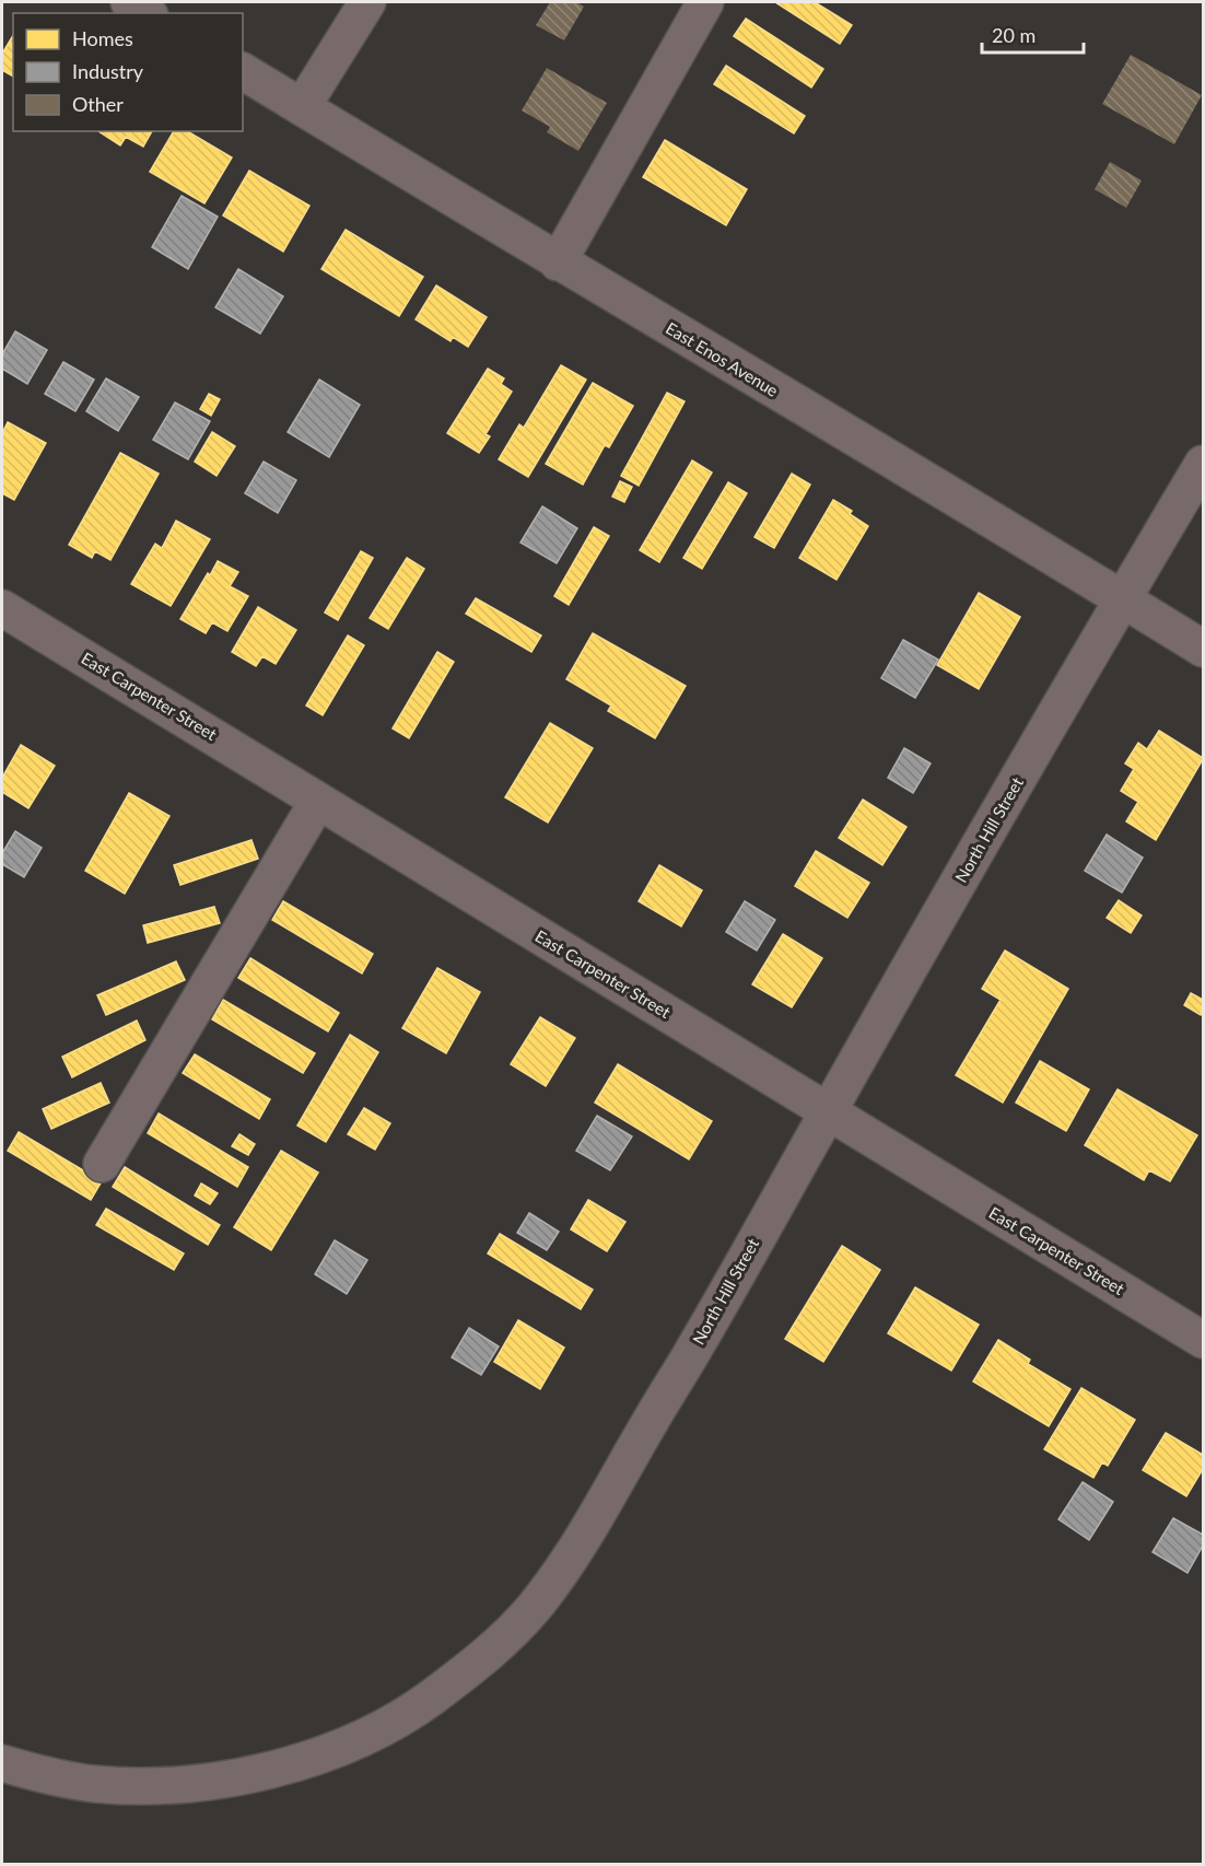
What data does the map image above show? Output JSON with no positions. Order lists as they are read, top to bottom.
{
  "streets": {
    "street": ["East Enos Avenue", "East Carpenter Street", "North Hill Street"]
  },
  "crossings": [
    ["East Enos Avenue", "North Hill Street"],
    ["East Carpenter Street", "North Hill Street"]
  ],
  "legend": ["Homes", "Industry", "Other"],
  "scale_bar": "20 m"
}
